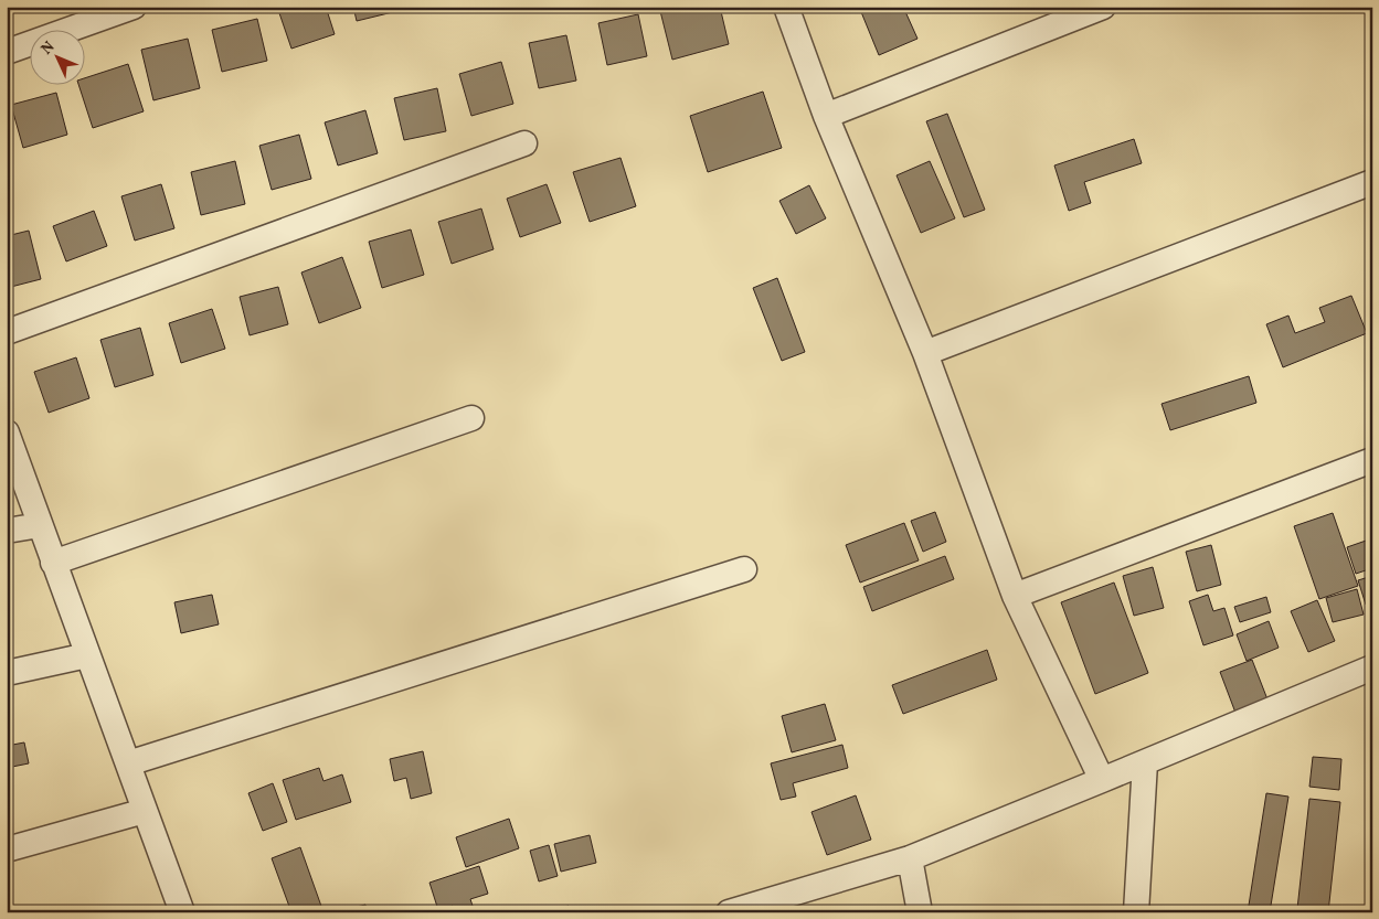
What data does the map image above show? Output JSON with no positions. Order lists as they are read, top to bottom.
{
  "north": "top left"
}
